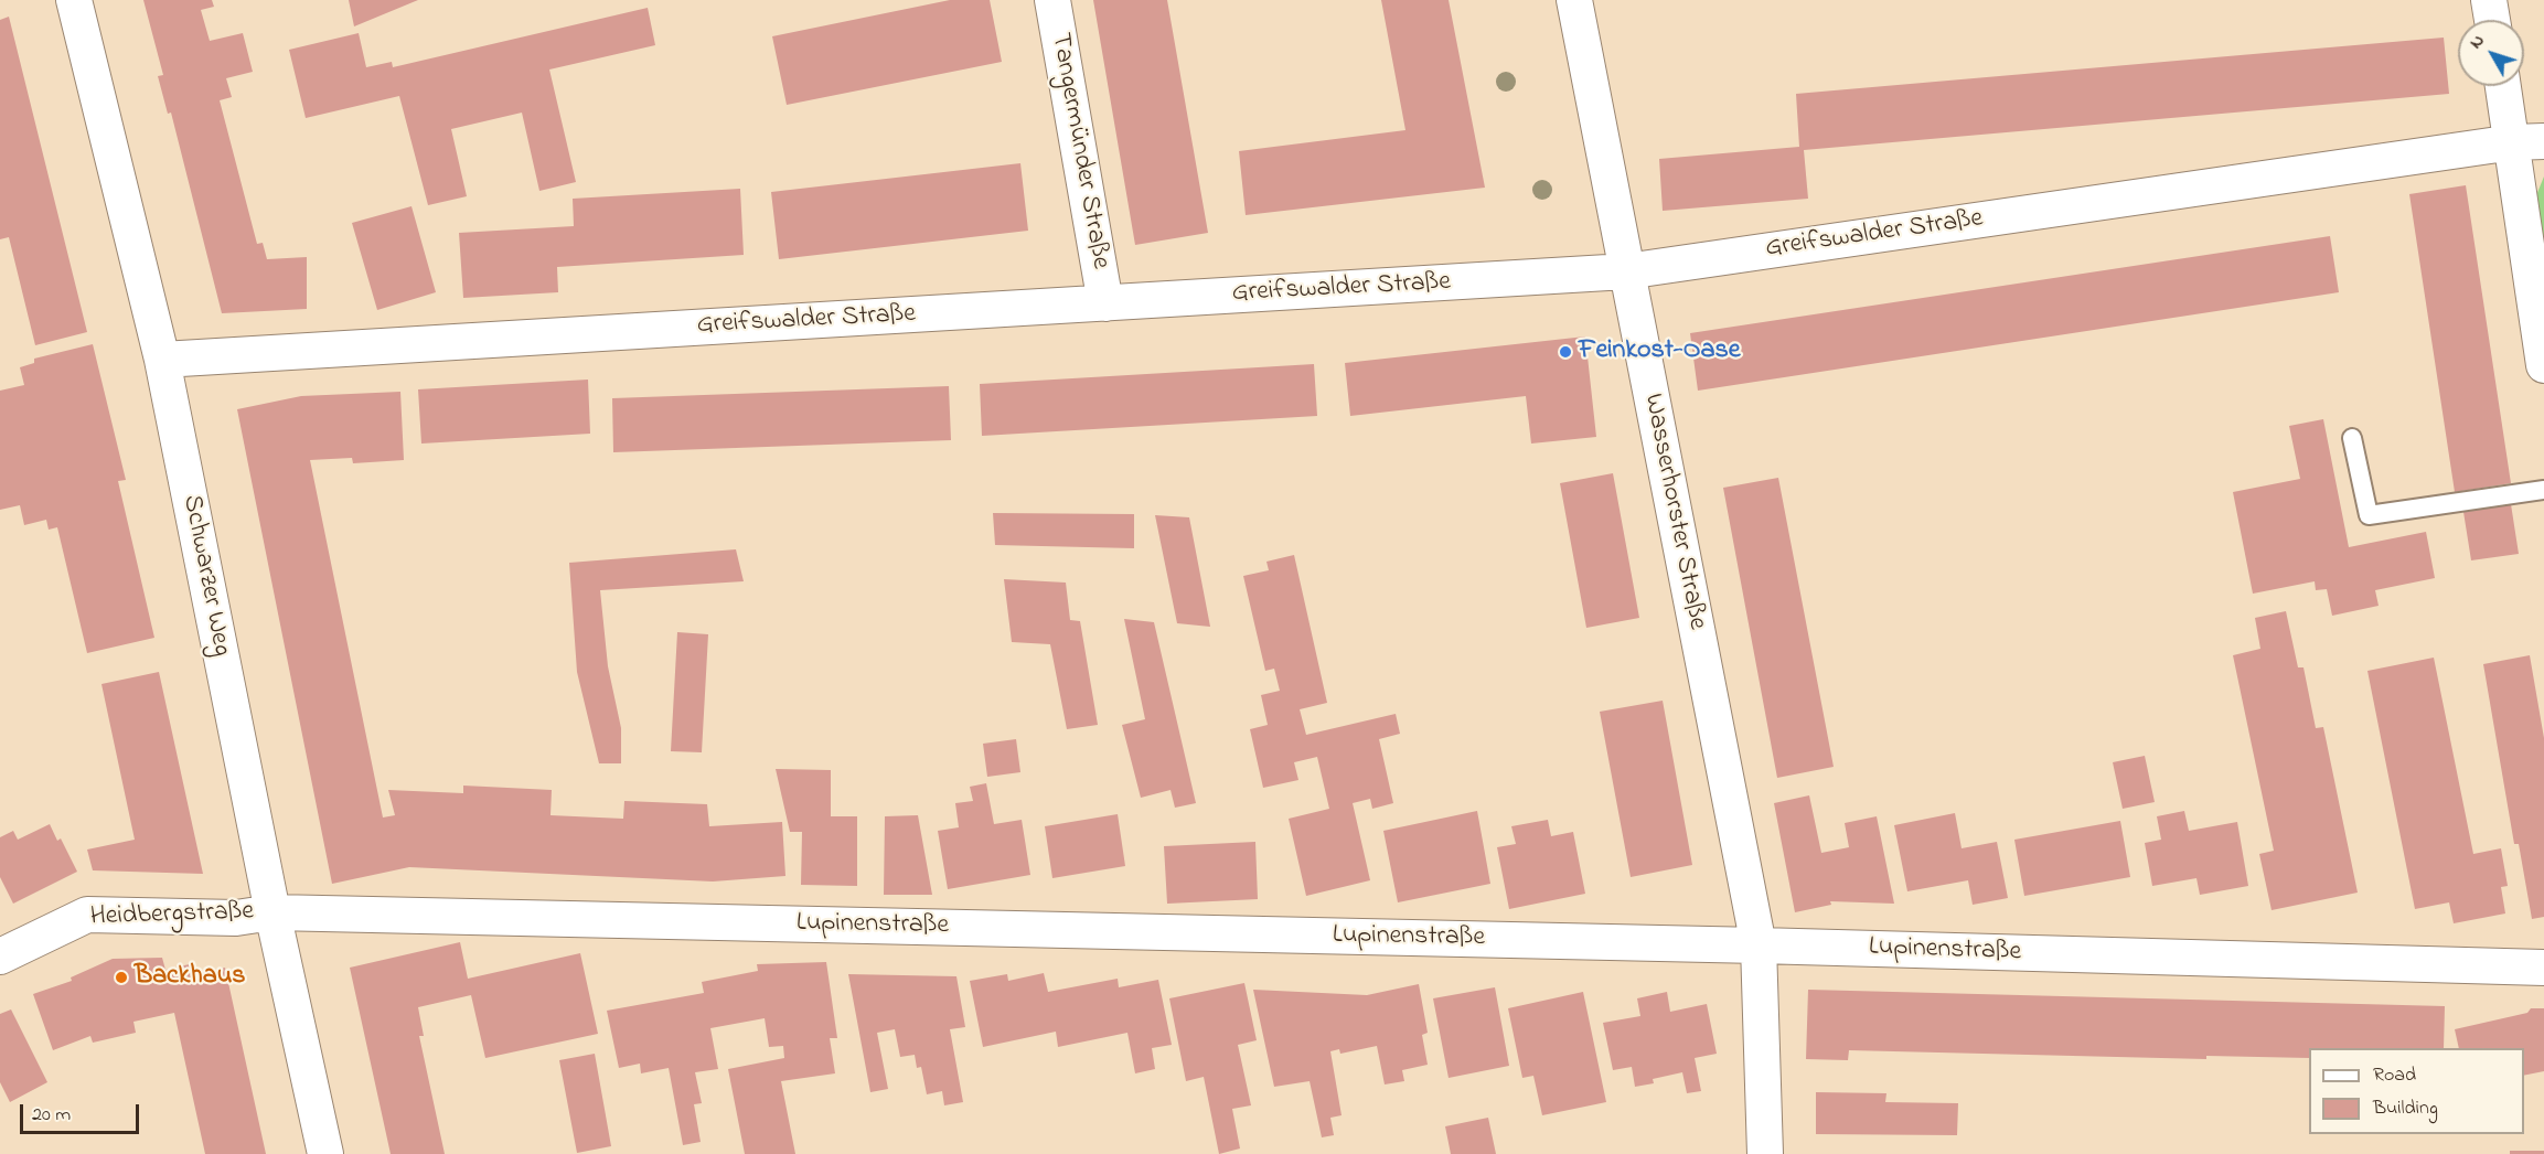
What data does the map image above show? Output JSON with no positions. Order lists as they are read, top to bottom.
{
  "streets": {
    "street": [
      "Tangermünder Straße",
      "Greifswalder Straße",
      "Wasserhorster Straße",
      "Schwarzer Weg",
      "Heidbergstraße",
      "Lupinenstraße"
    ]
  },
  "crossings": [
    ["Tangermünder Straße", "Greifswalder Straße"],
    ["Greifswalder Straße", "Wasserhorster Straße"],
    ["Greifswalder Straße", "Schwarzer Weg"],
    ["Wasserhorster Straße", "Lupinenstraße"],
    ["Schwarzer Weg", "Heidbergstraße"],
    ["Schwarzer Weg", "Lupinenstraße"],
    ["Heidbergstraße", "Lupinenstraße"]
  ],
  "places": ["Feinkost-Oase", "Backhaus"],
  "legend": ["Road", "Building"],
  "scale_bar": "20 m",
  "north": "top left"
}
